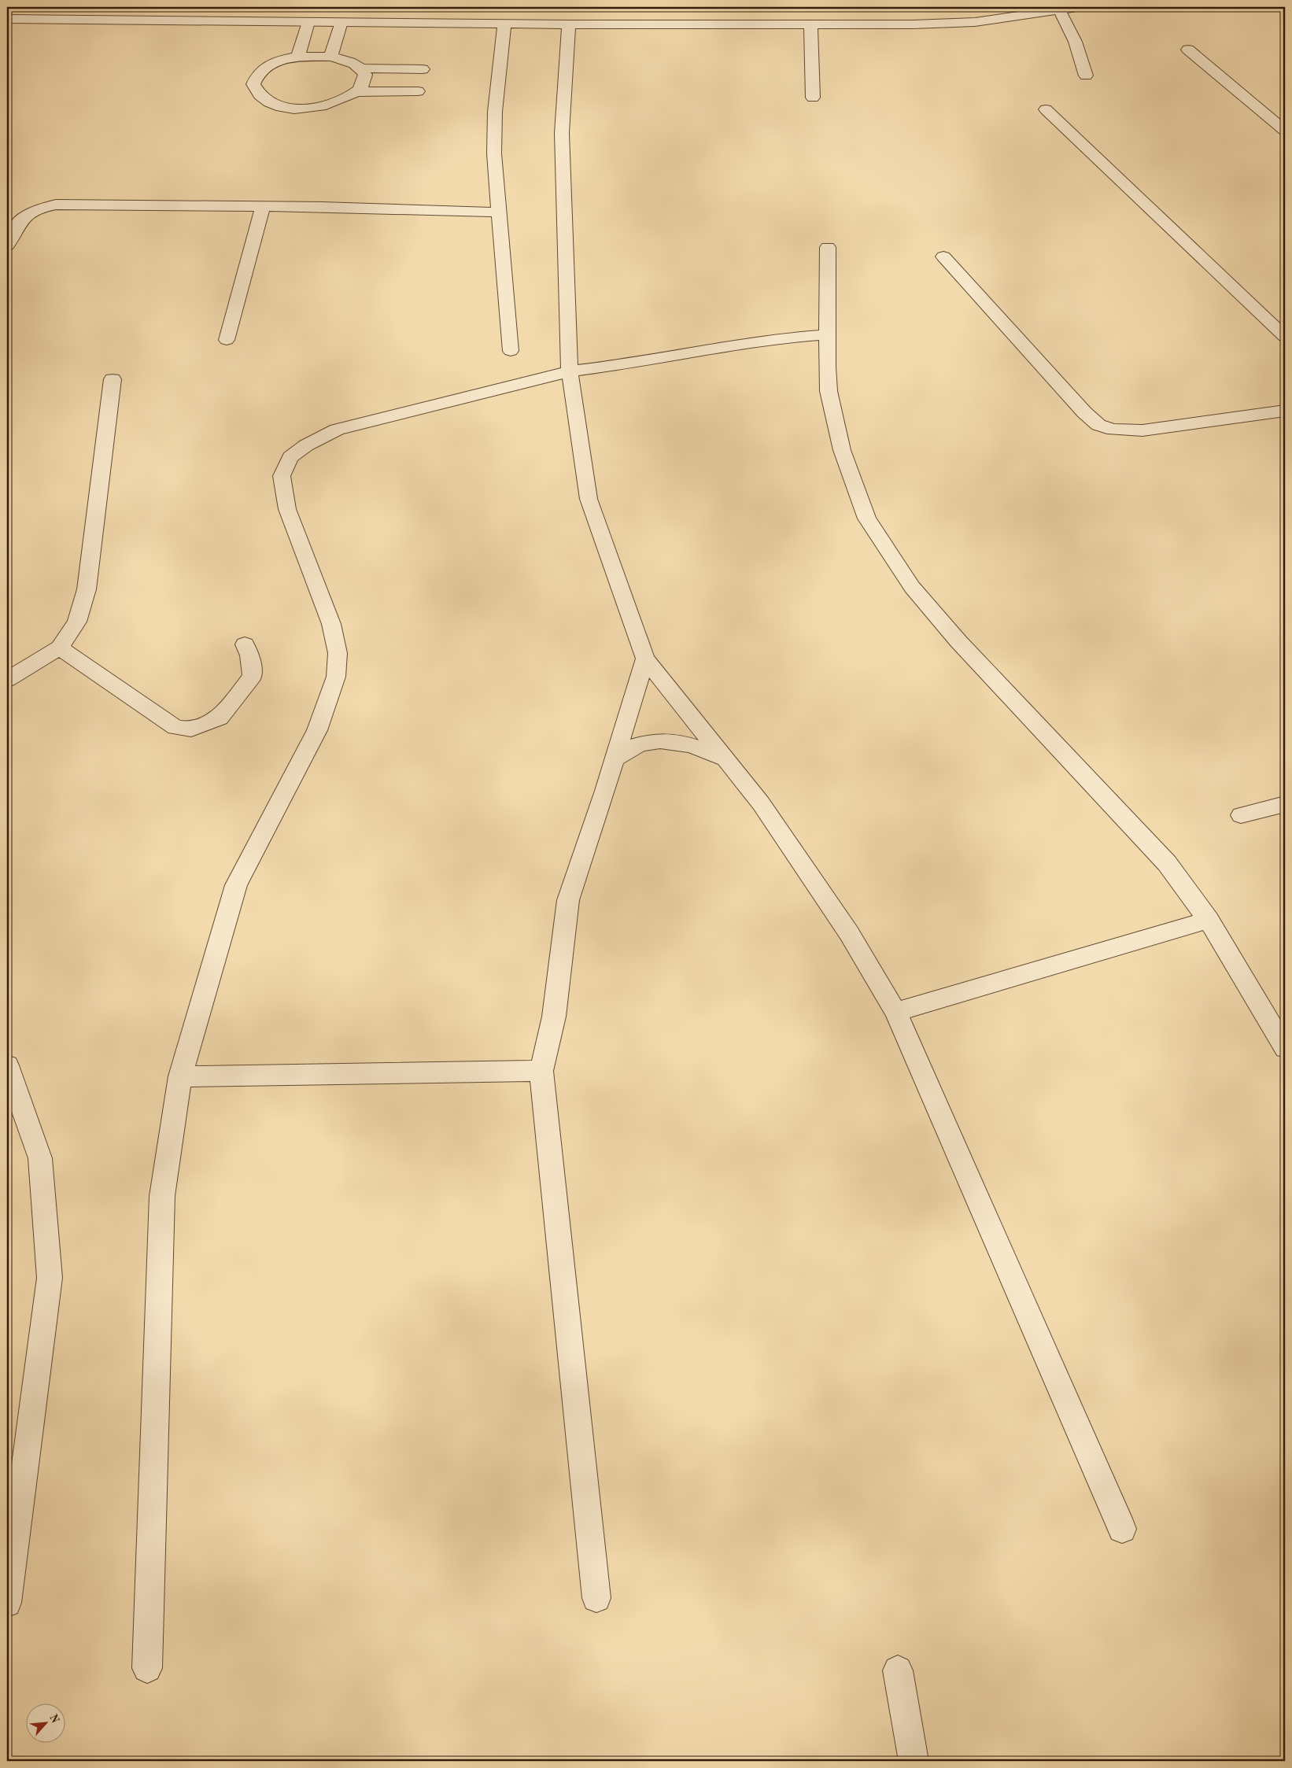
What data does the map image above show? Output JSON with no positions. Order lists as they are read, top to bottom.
{
  "north": "top right"
}
